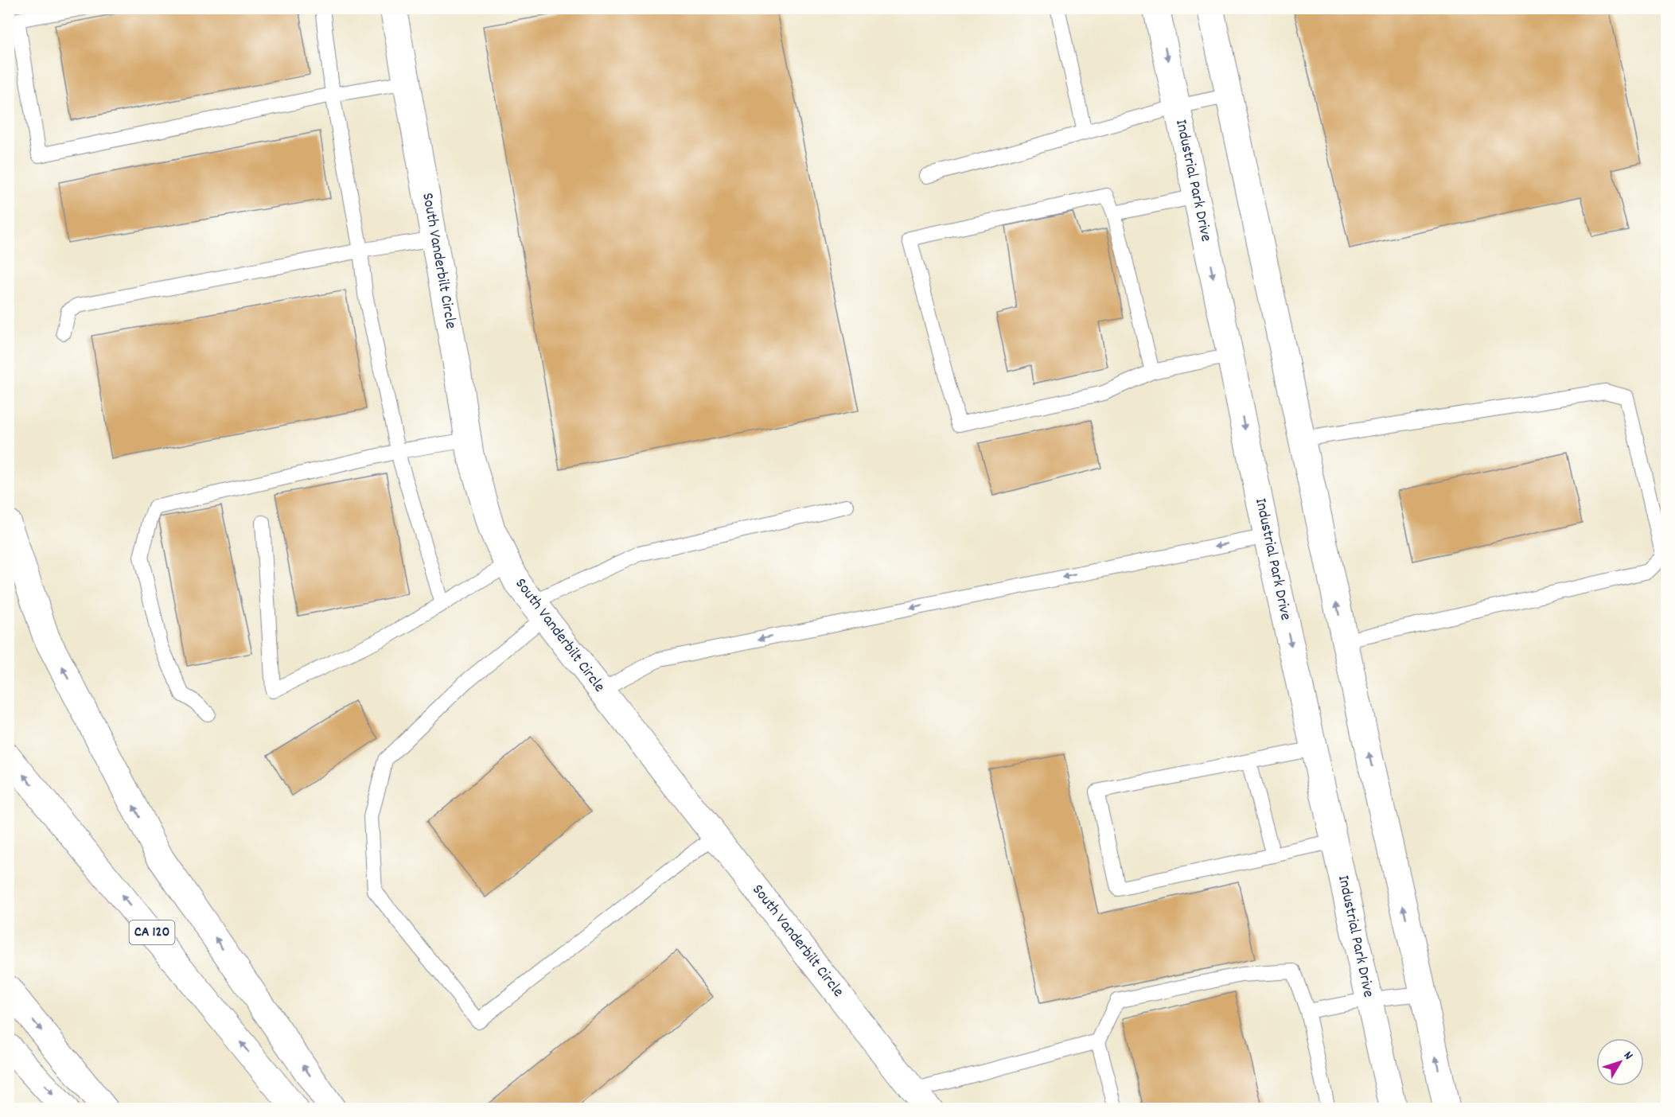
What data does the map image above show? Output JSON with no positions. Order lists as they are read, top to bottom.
{
  "streets": {
    "main road": ["Industrial Park Drive", "South Vanderbilt Circle", "CA 120"]
  },
  "north": "top right"
}
